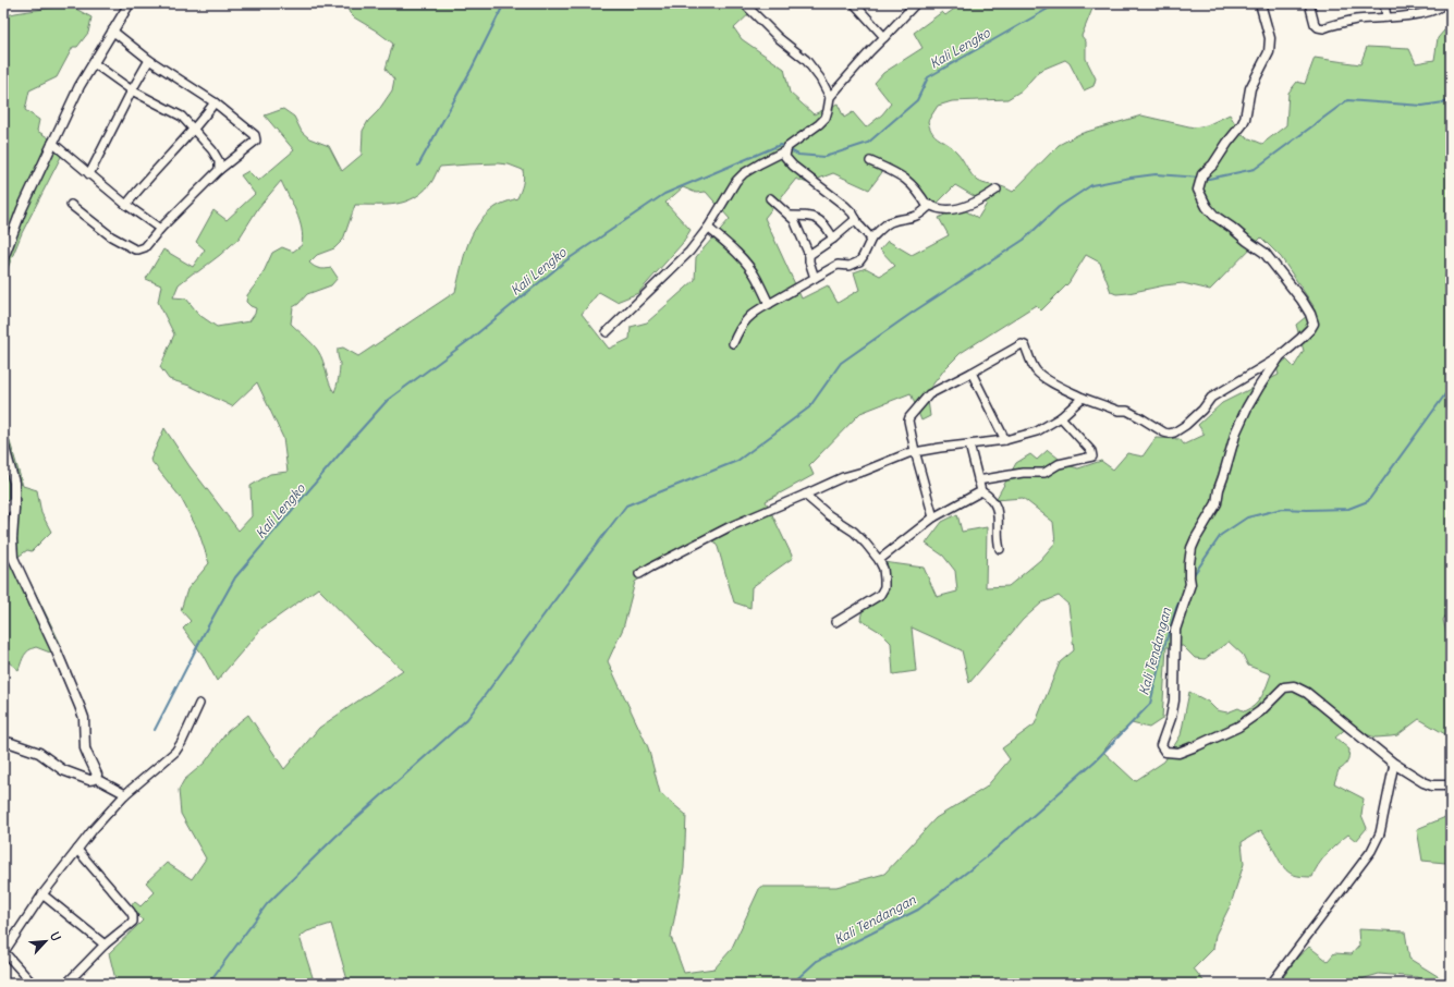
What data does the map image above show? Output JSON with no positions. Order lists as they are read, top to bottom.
{
  "water": ["Kali Lengko", "Kali Tendangan"],
  "north": "top right"
}
